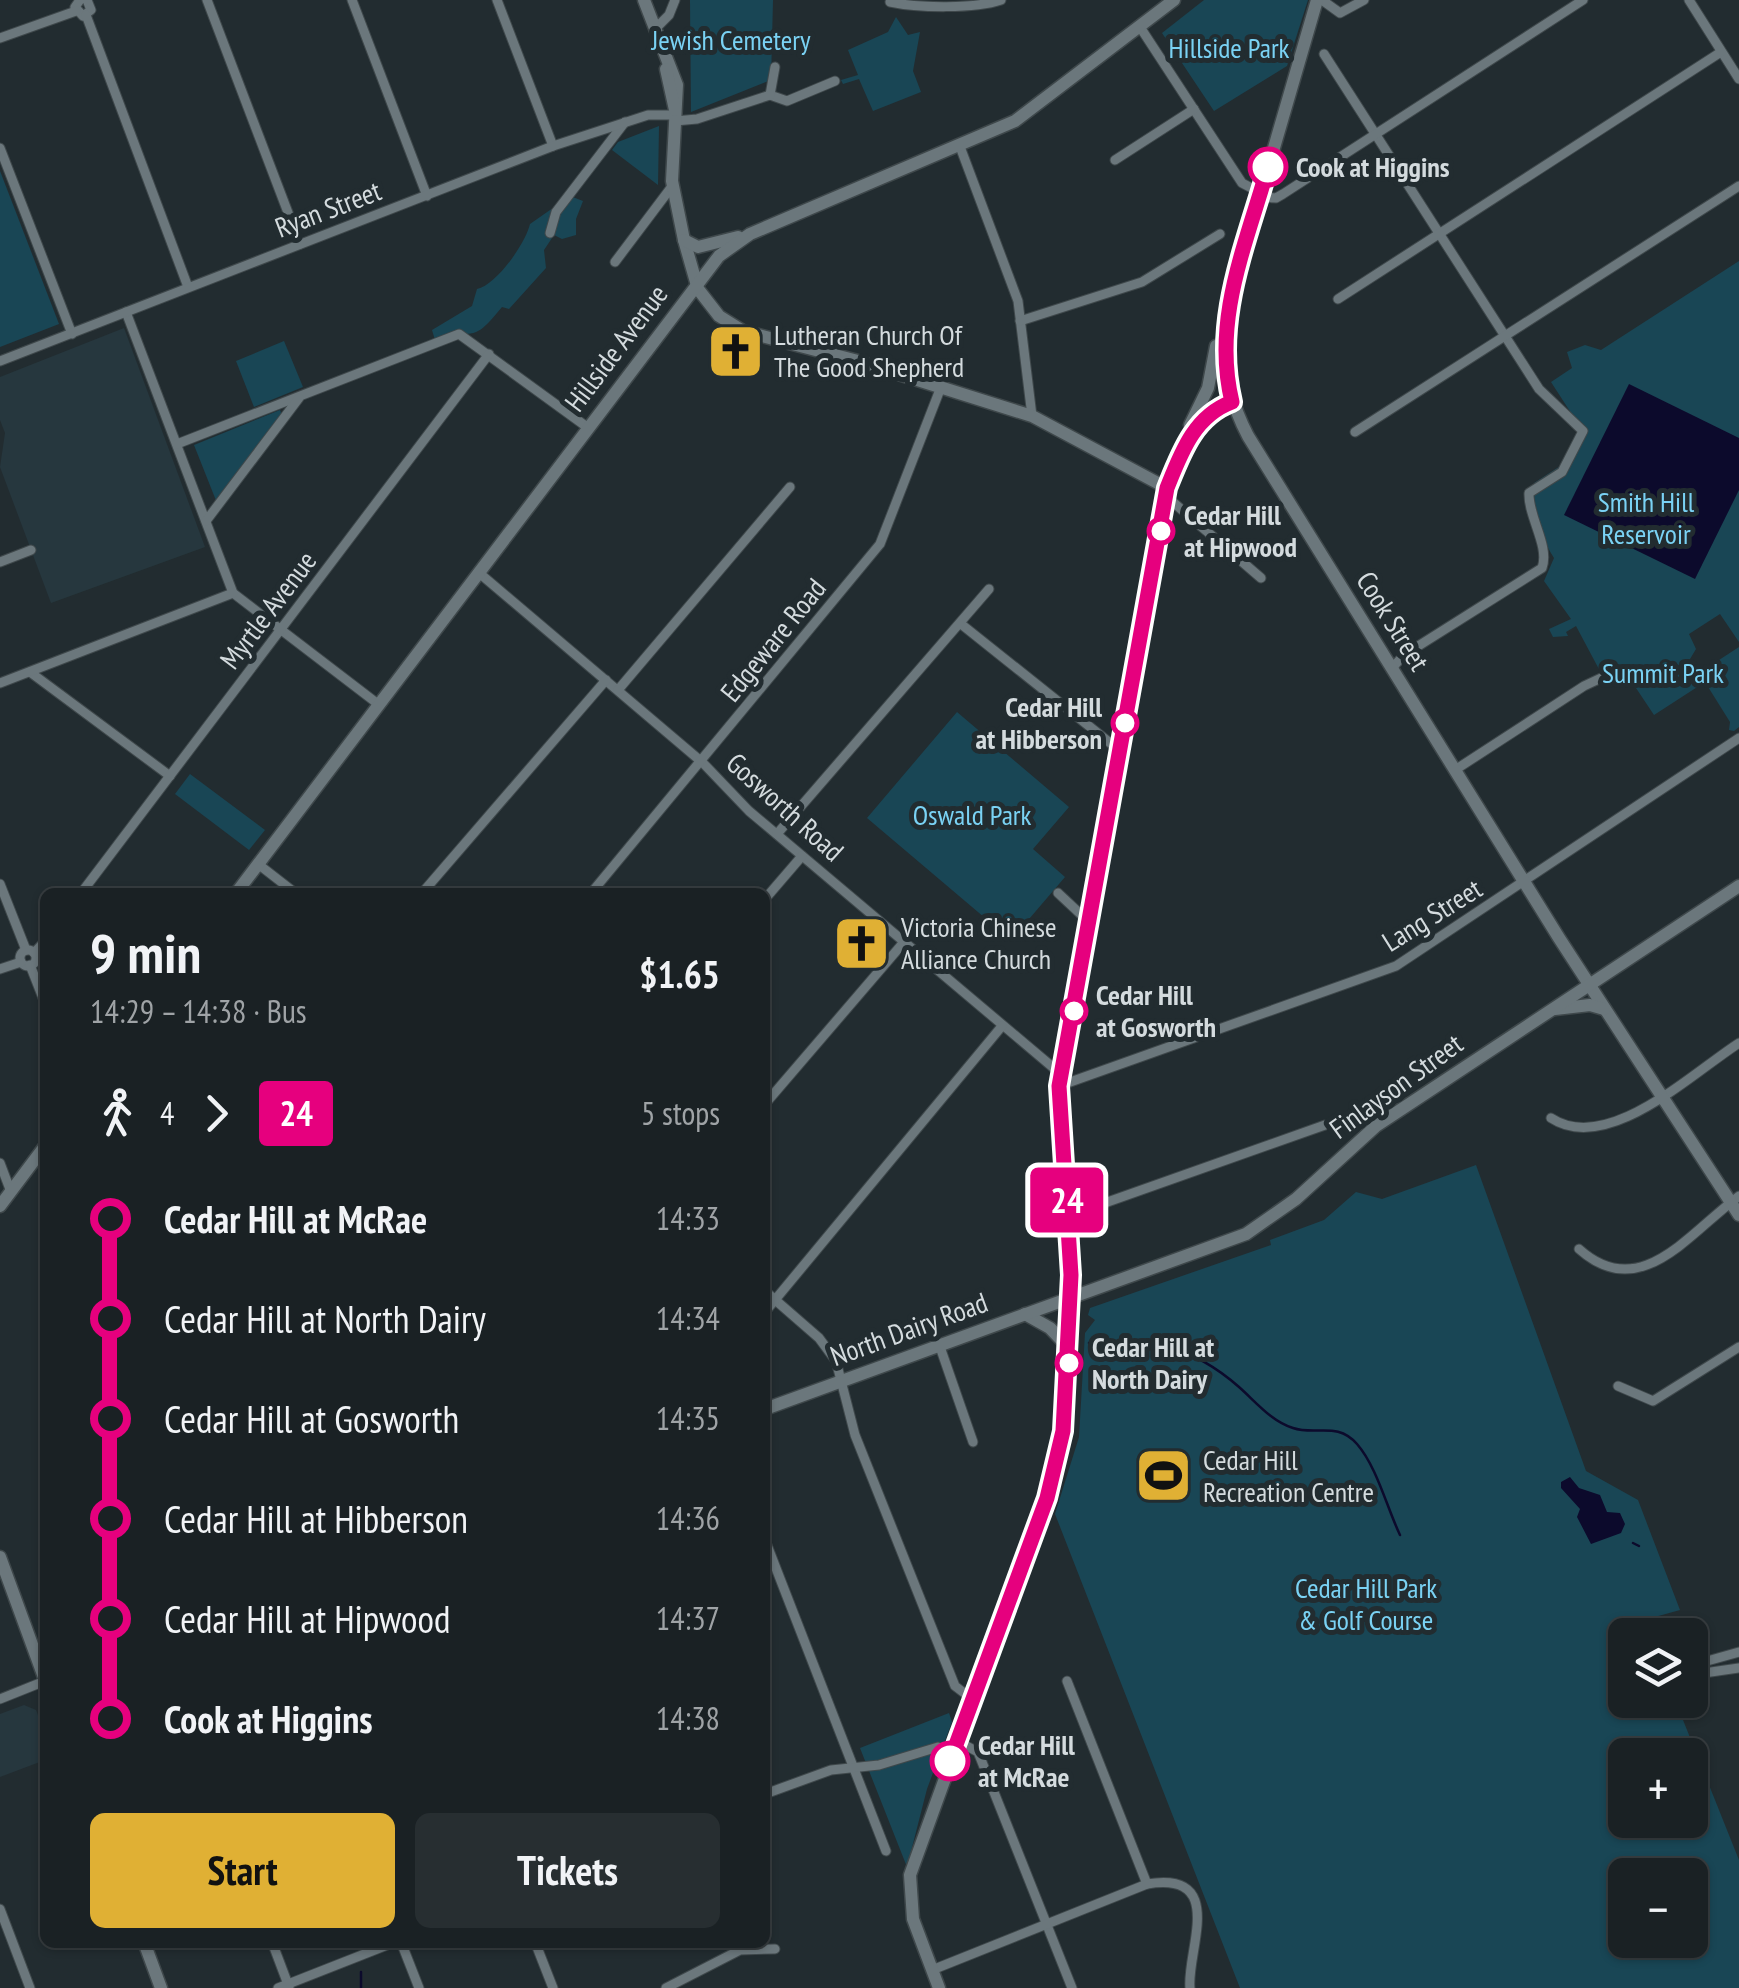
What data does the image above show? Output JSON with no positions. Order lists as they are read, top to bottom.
{
  "streets": {
    "street": [
      "Ryan Street",
      "Hillside Avenue",
      "Myrtle Avenue",
      "Cook Street",
      "Edgeware Road",
      "Gosworth Road",
      "Lang Street",
      "Finlayson Street",
      "North Dairy Road"
    ]
  },
  "crossings": [
    ["Hillside Avenue", "Gosworth Road"],
    ["Cook Street", "Lang Street"],
    ["Cook Street", "Finlayson Street"],
    ["Edgeware Road", "Gosworth Road"],
    ["Gosworth Road", "Lang Street"],
    ["Finlayson Street", "North Dairy Road"]
  ],
  "parks": [
    "Jewish Cemetery",
    "Hillside Park",
    "Smith Hill Reservoir",
    "Summit Park",
    "Oswald Park",
    "Cedar Hill Park & Golf Course"
  ],
  "places": {
    "other": [
      "Cook at Higgins",
      "Cedar Hill at Hipwood",
      "Cedar Hill at Hibberson",
      "Cedar Hill at Gosworth",
      "Cedar Hill at North Dairy",
      "Cedar Hill at McRae"
    ],
    "church": ["Lutheran Church Of The Good Shepherd", "Victoria Chinese Alliance Church"],
    "sports": ["Cedar Hill Recreation Centre"]
  },
  "lines": ["bus line 24"],
  "page": {
    "on_map": "24",
    "heading": ["9 min", "14:29 – 14:38 · Bus", "$1.65"],
    "legs": ["4", "24", "5 stops"],
    "list": [
      {
        "name": "Cedar Hill at McRae",
        "value": "14:33"
      },
      {
        "name": "Cedar Hill at North Dairy",
        "value": "14:34"
      },
      {
        "name": "Cedar Hill at Gosworth",
        "value": "14:35"
      },
      {
        "name": "Cedar Hill at Hibberson",
        "value": "14:36"
      },
      {
        "name": "Cedar Hill at Hipwood",
        "value": "14:37"
      },
      {
        "name": "Cook at Higgins",
        "value": "14:38"
      }
    ],
    "map_buttons": ["+", "−"],
    "buttons": ["Start", "Tickets"]
  }
}
